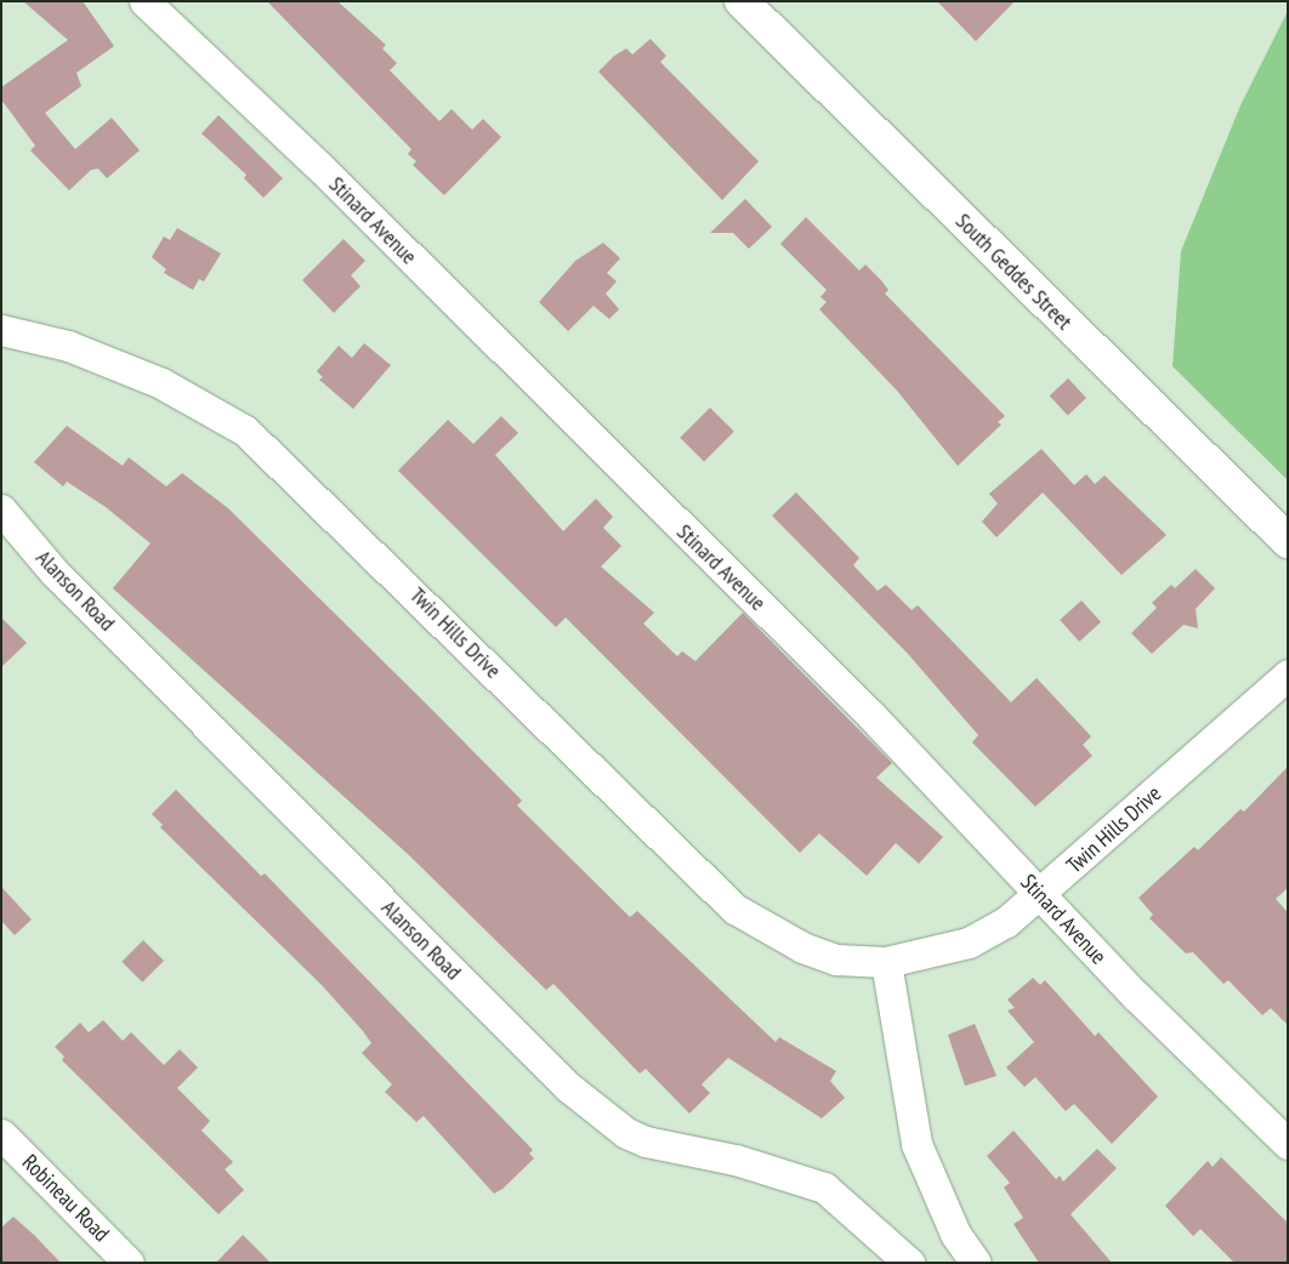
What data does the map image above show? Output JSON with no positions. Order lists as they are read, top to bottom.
{
  "streets": {
    "main road": ["South Geddes Street"],
    "street": [
      "Stinard Avenue",
      "Alanson Road",
      "Twin Hills Drive",
      "Robineau Road"
    ]
  },
  "crossings": [
    ["Stinard Avenue", "Twin Hills Drive"]
  ]
}
